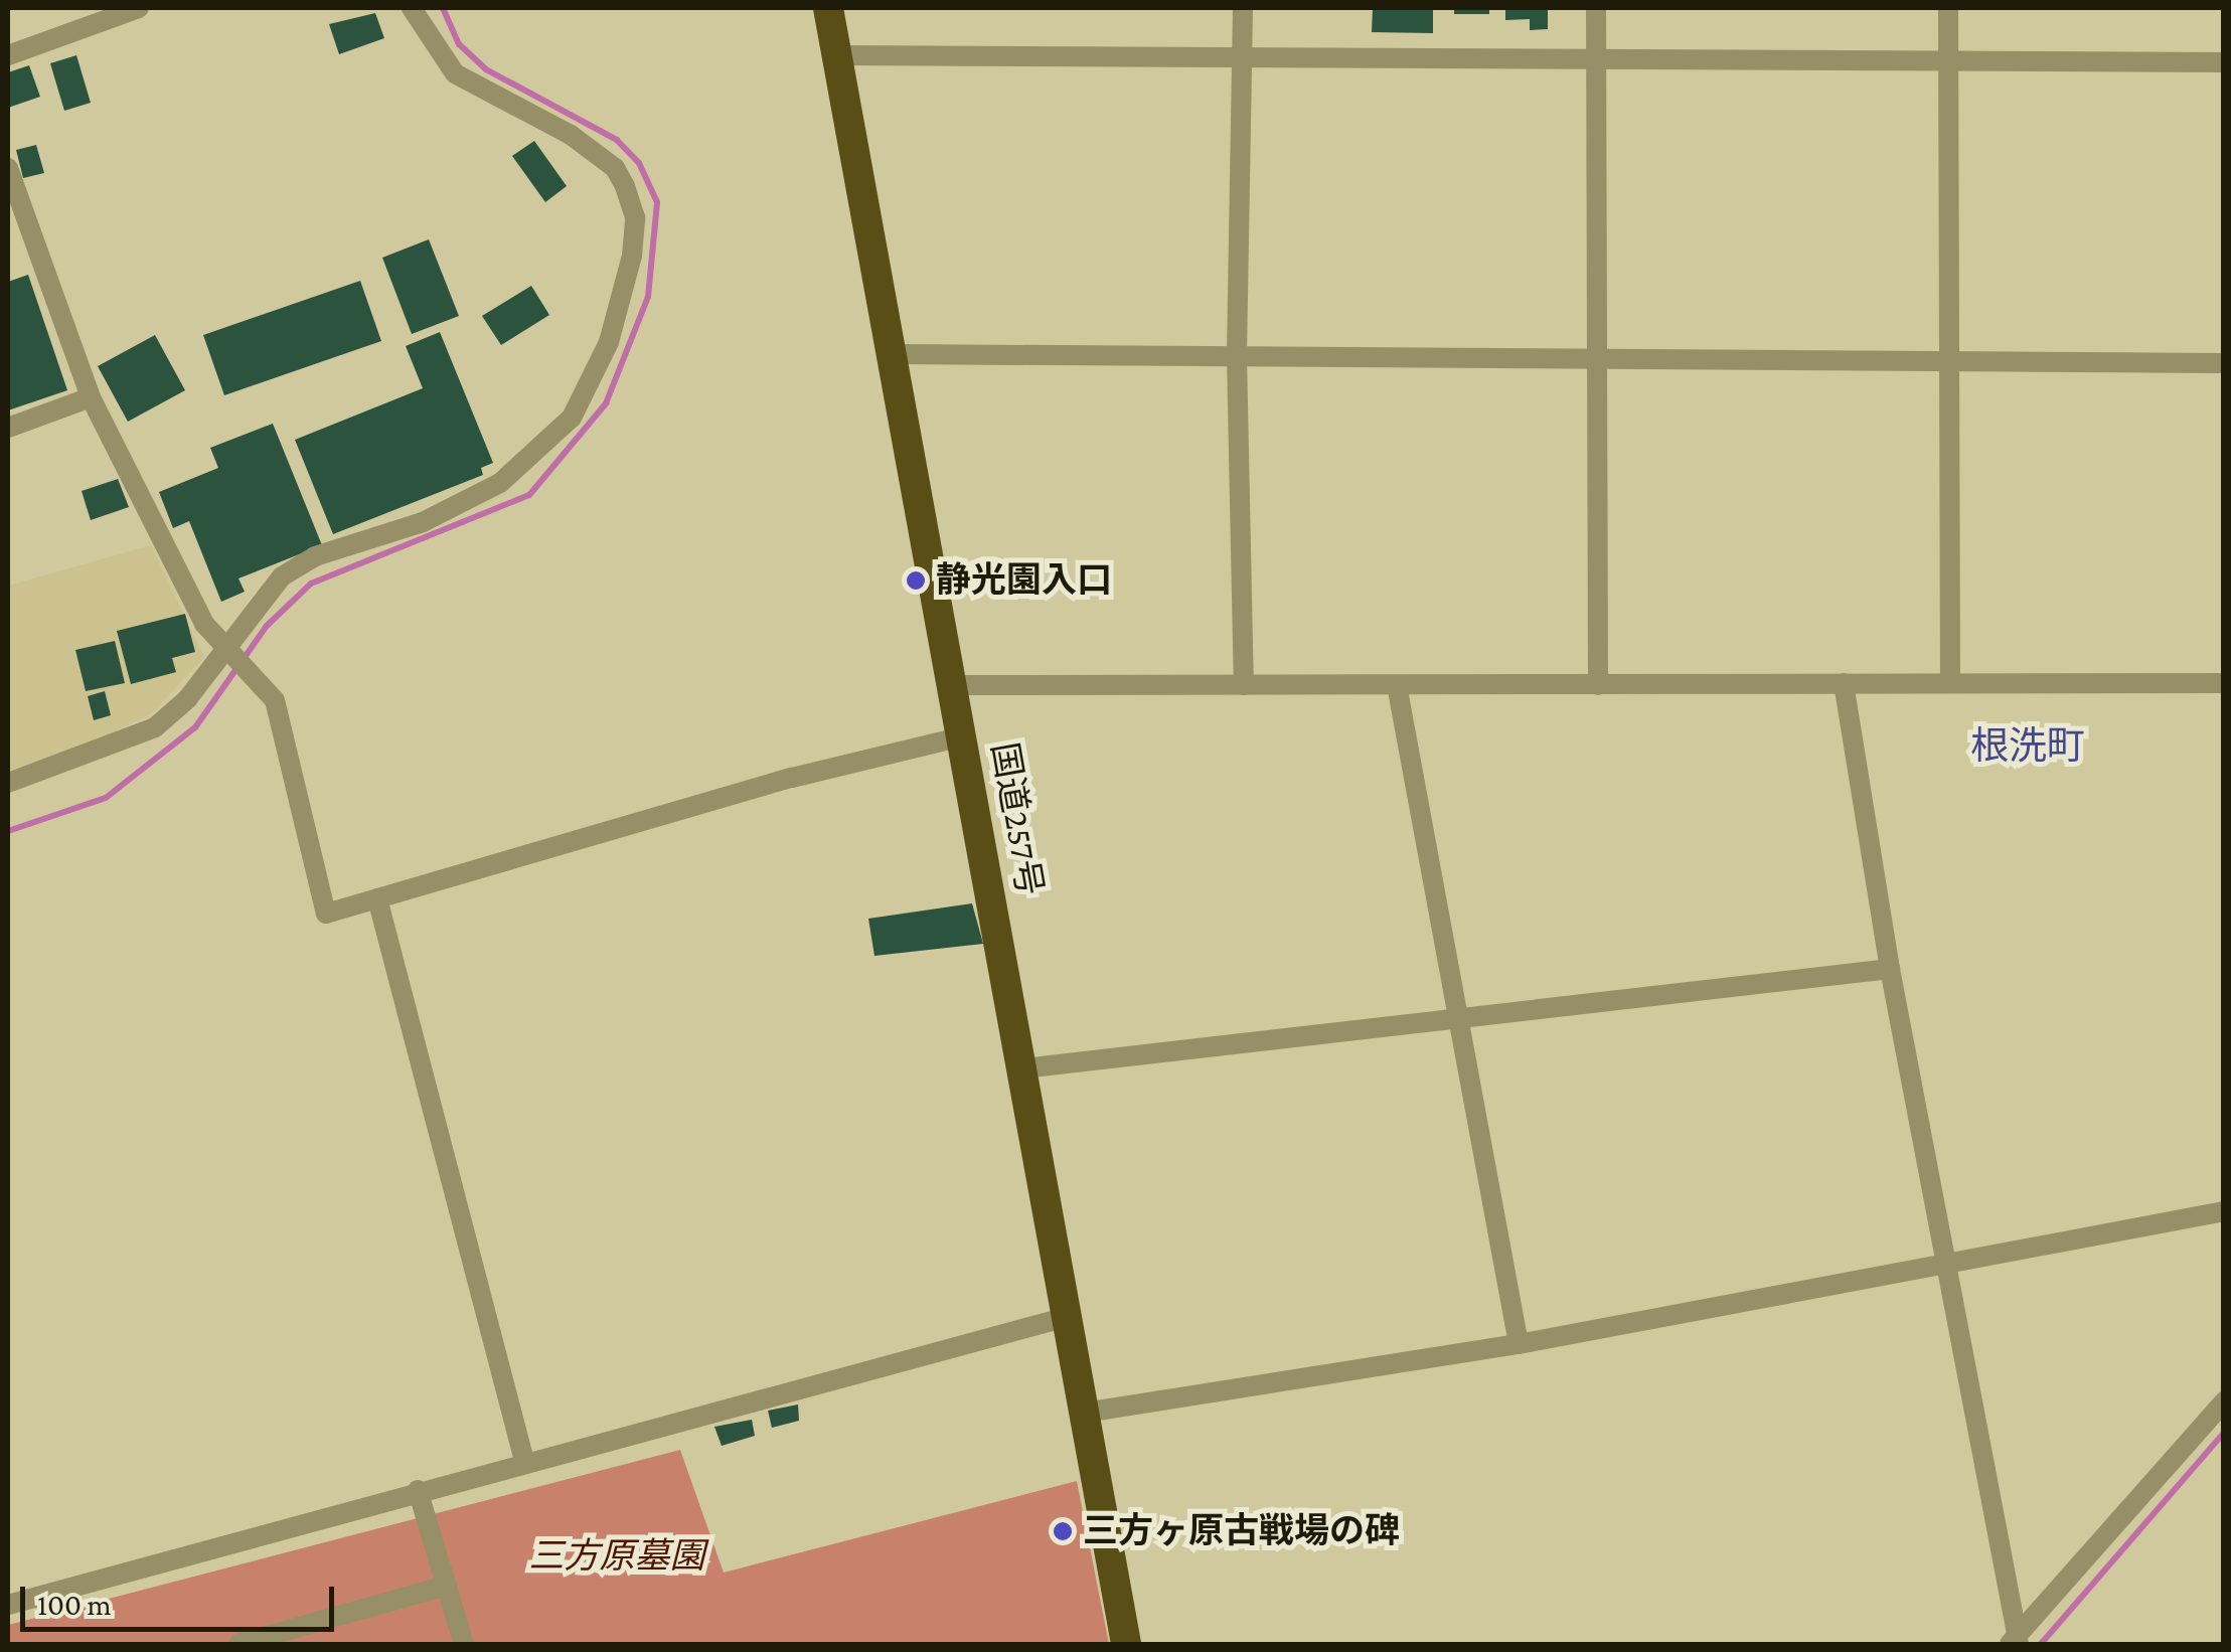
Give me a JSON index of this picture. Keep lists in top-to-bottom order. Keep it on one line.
{"streets":{"highway":["国道257号"]},"districts":["根洗町"],"parks":["三方原墓園"],"places":["静光園入口","三方ヶ原古戦場の碑"],"scale_bar":"100 m"}
